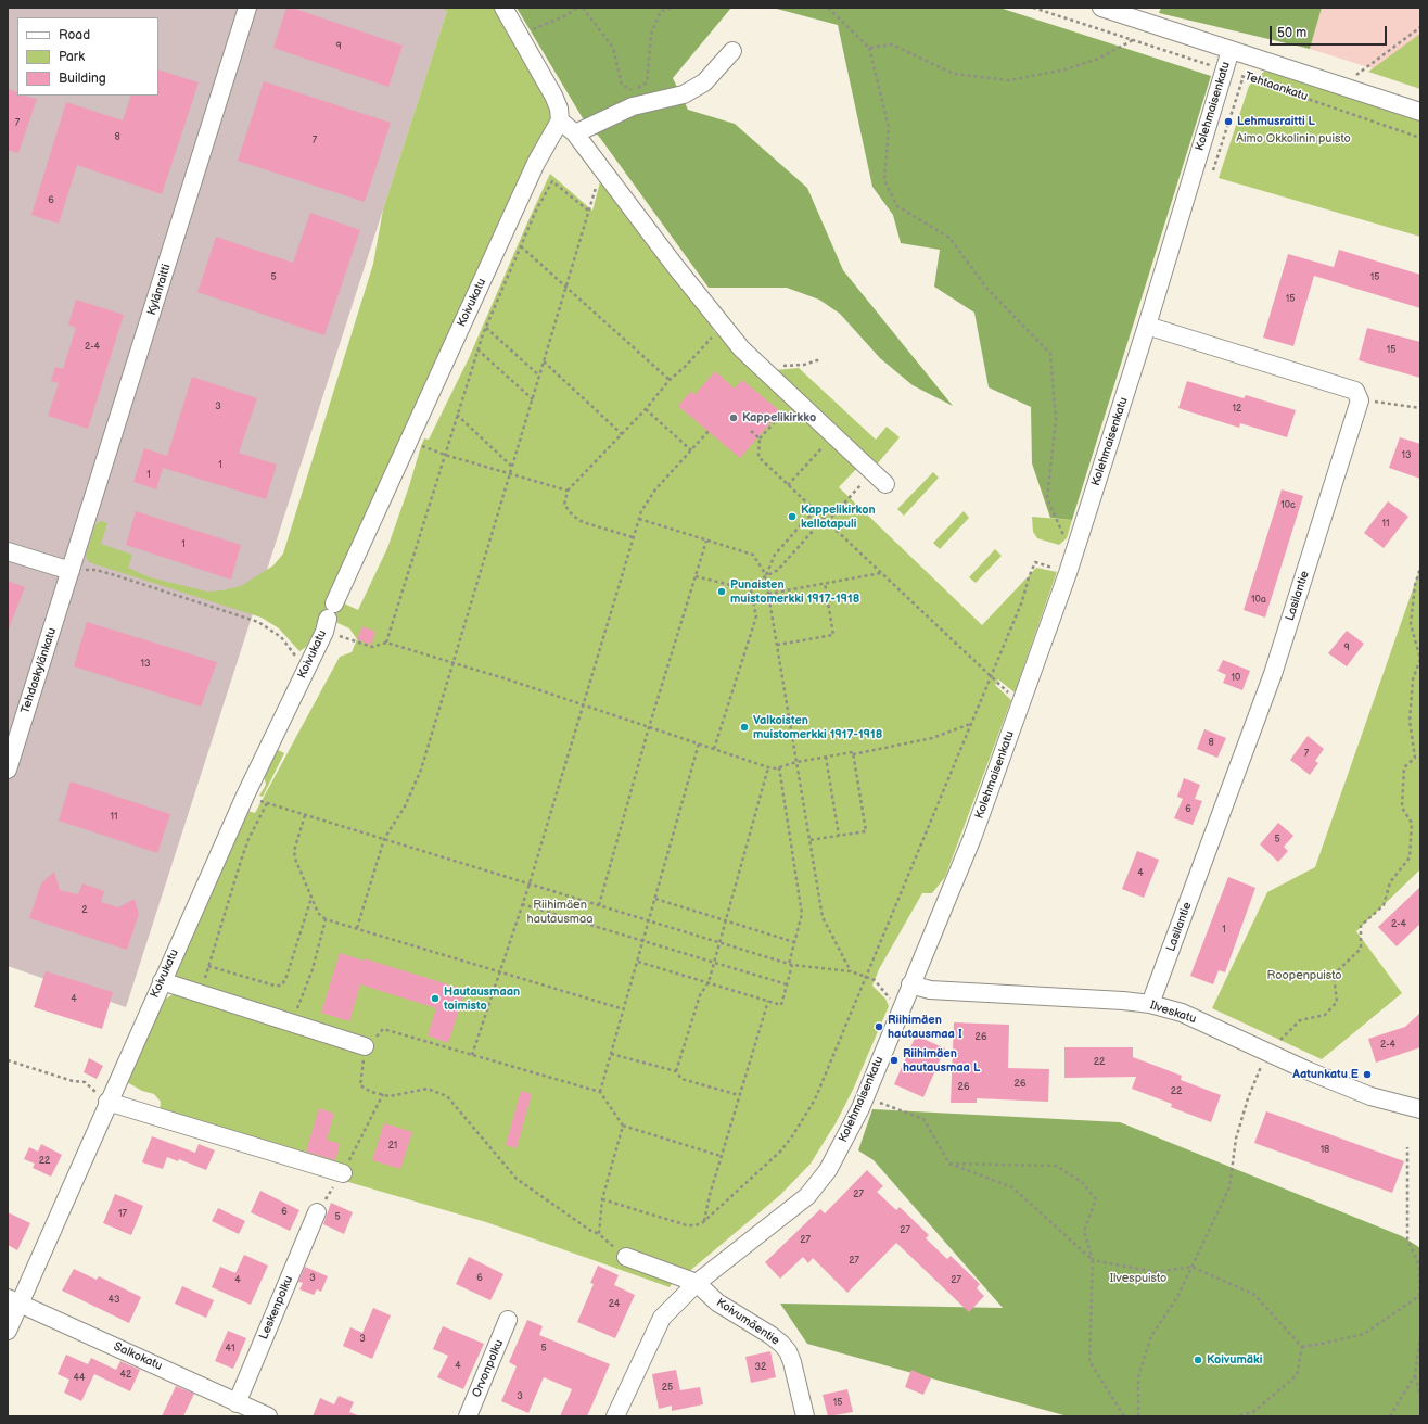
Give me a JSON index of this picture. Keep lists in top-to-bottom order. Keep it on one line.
{"streets":{"street":["Tehtaankatu","Kolehmaisenkatu","Kylänraitti","Koivukatu","Lasilantie","Tehdaskylänkatu","Ilveskatu","Leskenpolku","Koivumäentie","Salkokatu","Orvonpolku"]},"crossings":[["Tehtaankatu","Kolehmaisenkatu"],["Kolehmaisenkatu","Ilveskatu"],["Kolehmaisenkatu","Koivumäentie"],["Kylänraitti","Tehdaskylänkatu"],["Koivukatu","Salkokatu"],["Lasilantie","Ilveskatu"],["Leskenpolku","Salkokatu"]],"parks":["Aimo Okkolinin puisto","Riihimäen hautausmaa","Roopenpuisto","Ilvespuisto"],"places":["Lehmusraitti L","Kappelikirkko","Kappelikirkon kellotapuli","Punaisten muistomerkki 1917-1918","Valkoisten muistomerkki 1917-1918","Hautausmaan toimisto","Riihimäen hautausmaa I","Riihimäen hautausmaa L","Aatunkatu E","Koivumäki"],"house_numbers":["9","7","8","7","6","5","15","15","2-4","15","3","12","13","1","1","10c","11","1","10a","9","13","10","8","7","6","11","5","4","2","2-4","1","4","26","2-4","22","26","26","22","21","18","22","27","6","17","5","27","27","27","3","6","4","27","43","24","3","41","5","4","32","42","44","25","3","15"],"legend":["Road","Park","Building"],"scale_bar":"50 m"}
